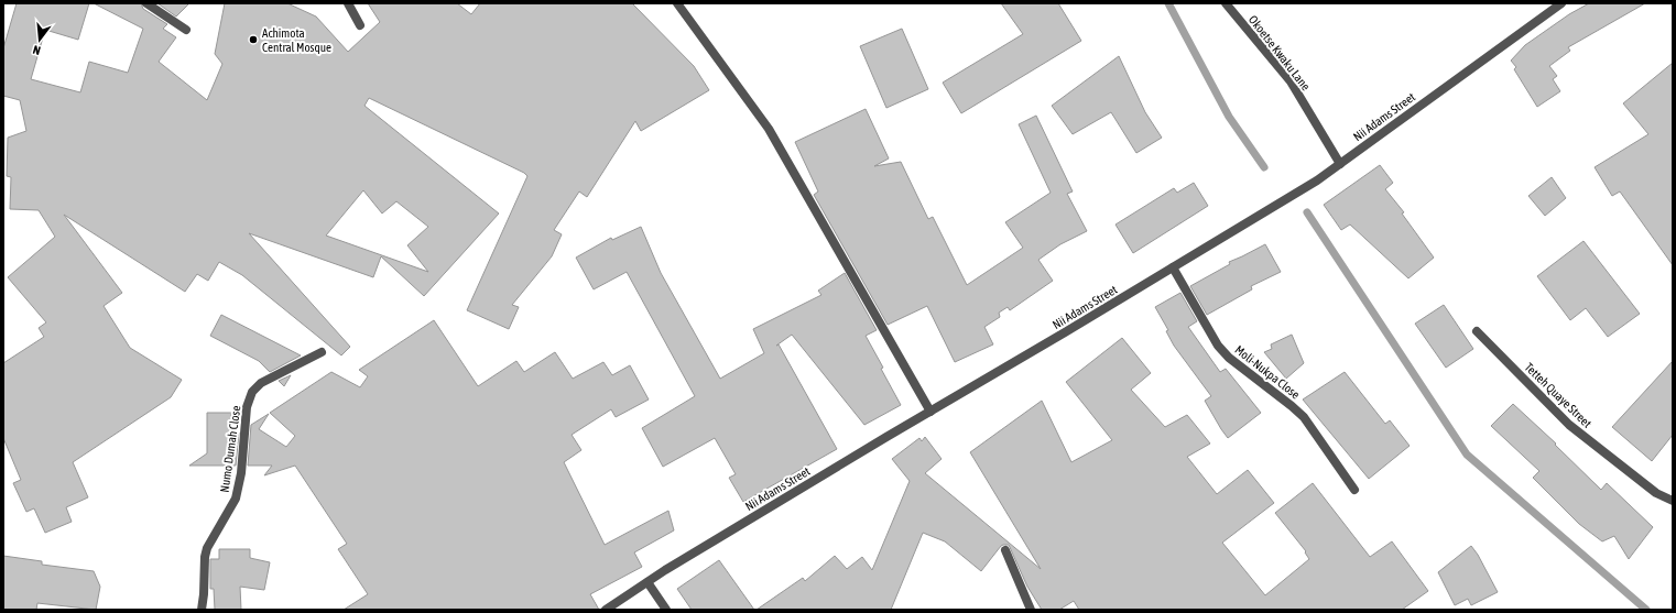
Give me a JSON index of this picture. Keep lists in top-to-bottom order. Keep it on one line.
{"streets":{"street":["Okoetse Kwaku Lane","Nii Adams Street","Moli-Nukpa Close","Tetteh Quaye Street","Numo Dumah Close"]},"crossings":[["Okoetse Kwaku Lane","Nii Adams Street"],["Nii Adams Street","Moli-Nukpa Close"]],"places":["Achimota Central Mosque"],"north":"bottom"}
